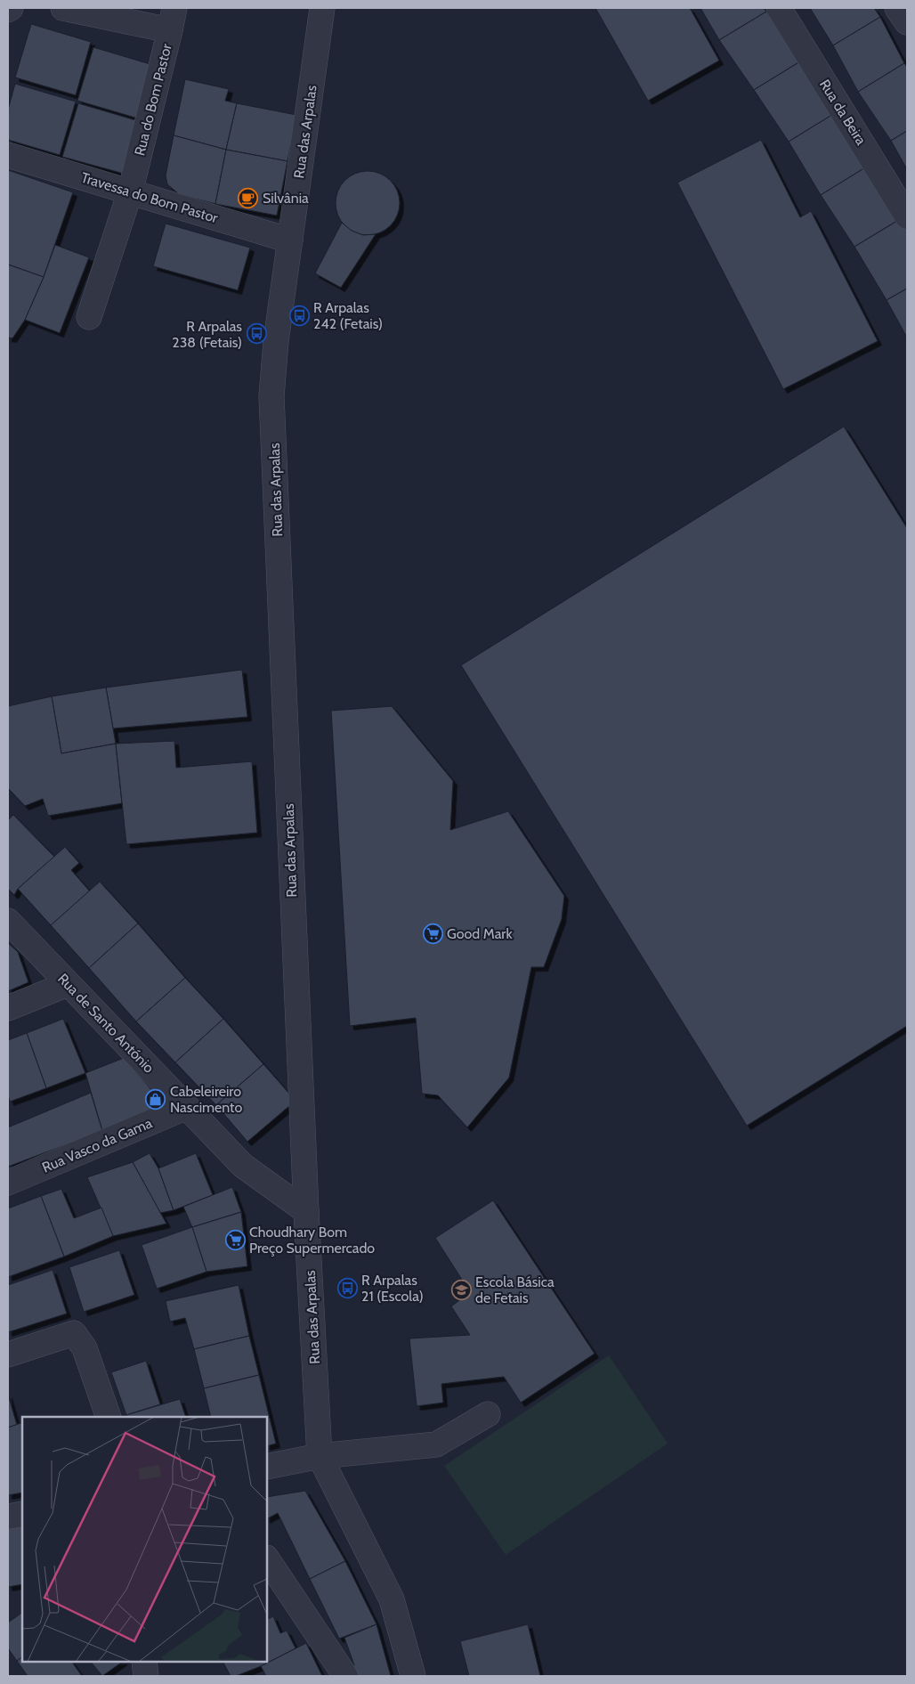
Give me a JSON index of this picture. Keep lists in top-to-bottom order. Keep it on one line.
{"streets":{"street":["Rua do Bom Pastor","Rua da Beira","Rua das Arpalas","Travessa do Bom Pastor","Rua de Santo António","Rua Vasco da Gama"]},"crossings":[["Rua do Bom Pastor","Travessa do Bom Pastor"],["Rua das Arpalas","Travessa do Bom Pastor"],["Rua das Arpalas","Rua de Santo António"],["Rua de Santo António","Rua Vasco da Gama"]],"places":{"cafe":["Silvânia"],"bus stop":["R Arpalas 242 (Fetais)","R Arpalas 238 (Fetais)","R Arpalas 21 (Escola)"],"supermarket":["Good Mark","Choudhary Bom Preço Supermercado"],"shop":["Cabeleireiro Nascimento"],"school or university":["Escola Básica de Fetais"]}}
